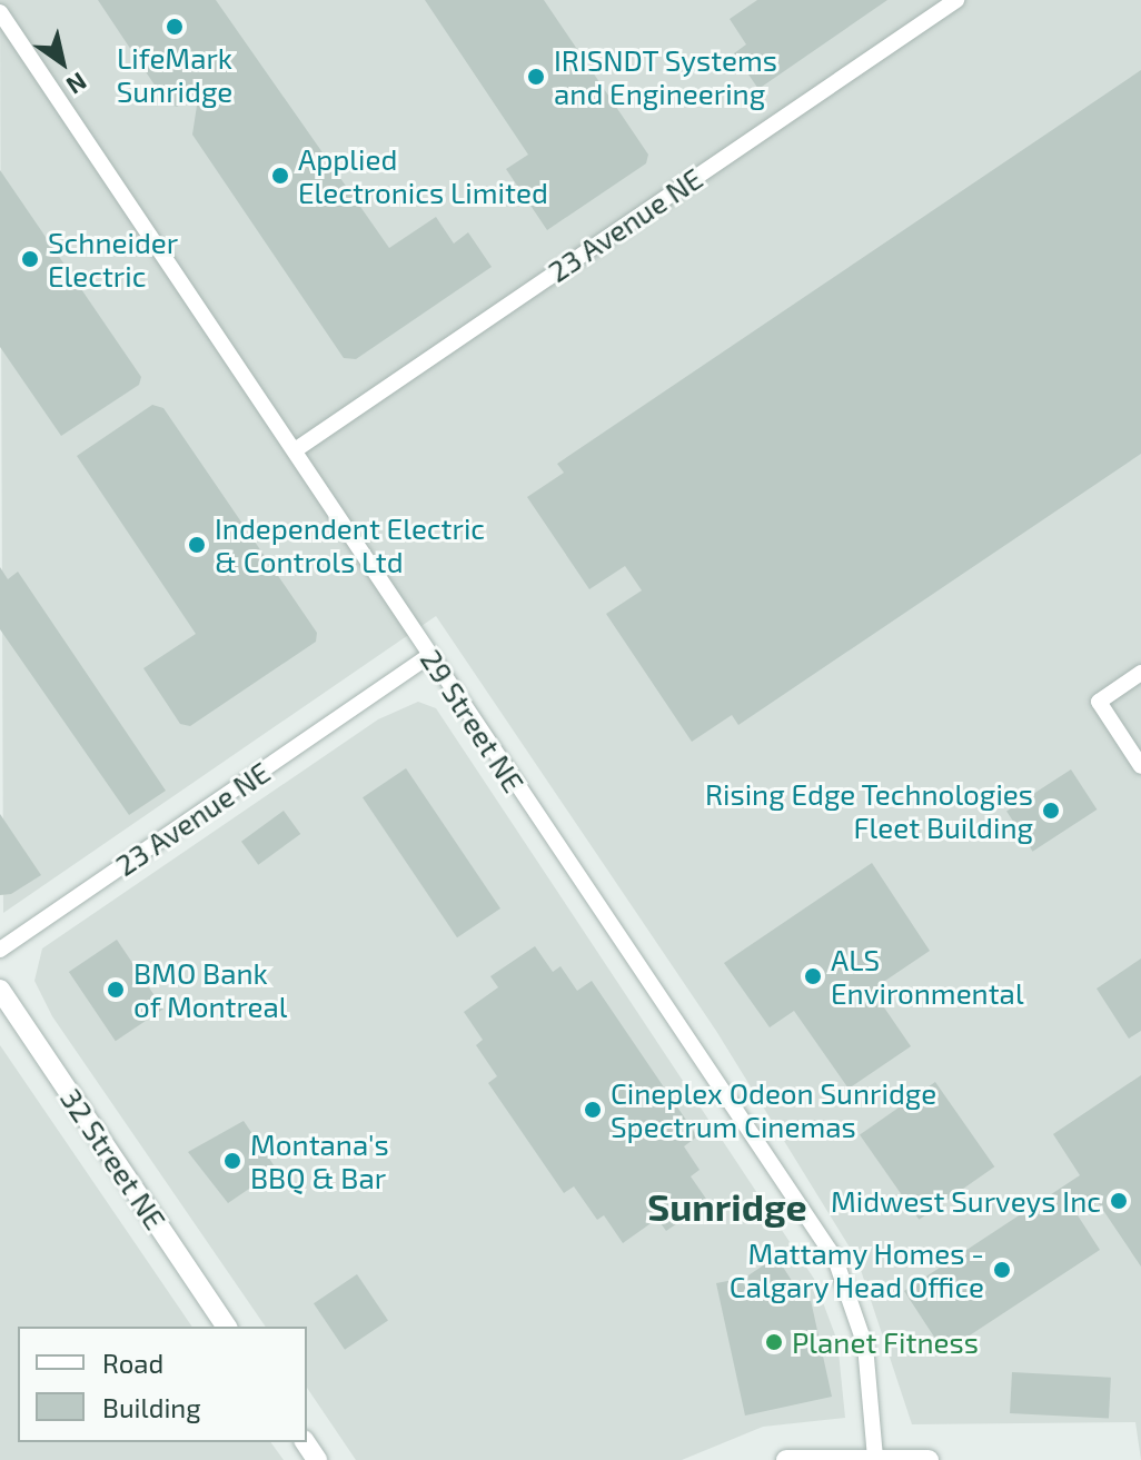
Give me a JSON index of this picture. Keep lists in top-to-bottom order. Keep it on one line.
{"streets":{"street":["23 Avenue NE","29 Street NE","32 Street NE"]},"crossings":[["23 Avenue NE","29 Street NE"]],"districts":["Sunridge"],"places":["LifeMark Sunridge","IRISNDT Systems and Engineering","Applied Electronics Limited","Schneider Electric","Independent Electric & Controls Ltd","Rising Edge Technologies Fleet Building","ALS Environmental","BMO Bank of Montreal","Cineplex Odeon Sunridge Spectrum Cinemas","Montana's BBQ & Bar","Midwest Surveys Inc","Mattamy Homes - Calgary Head Office","Planet Fitness"],"legend":["Road","Building"],"north":"bottom right"}
